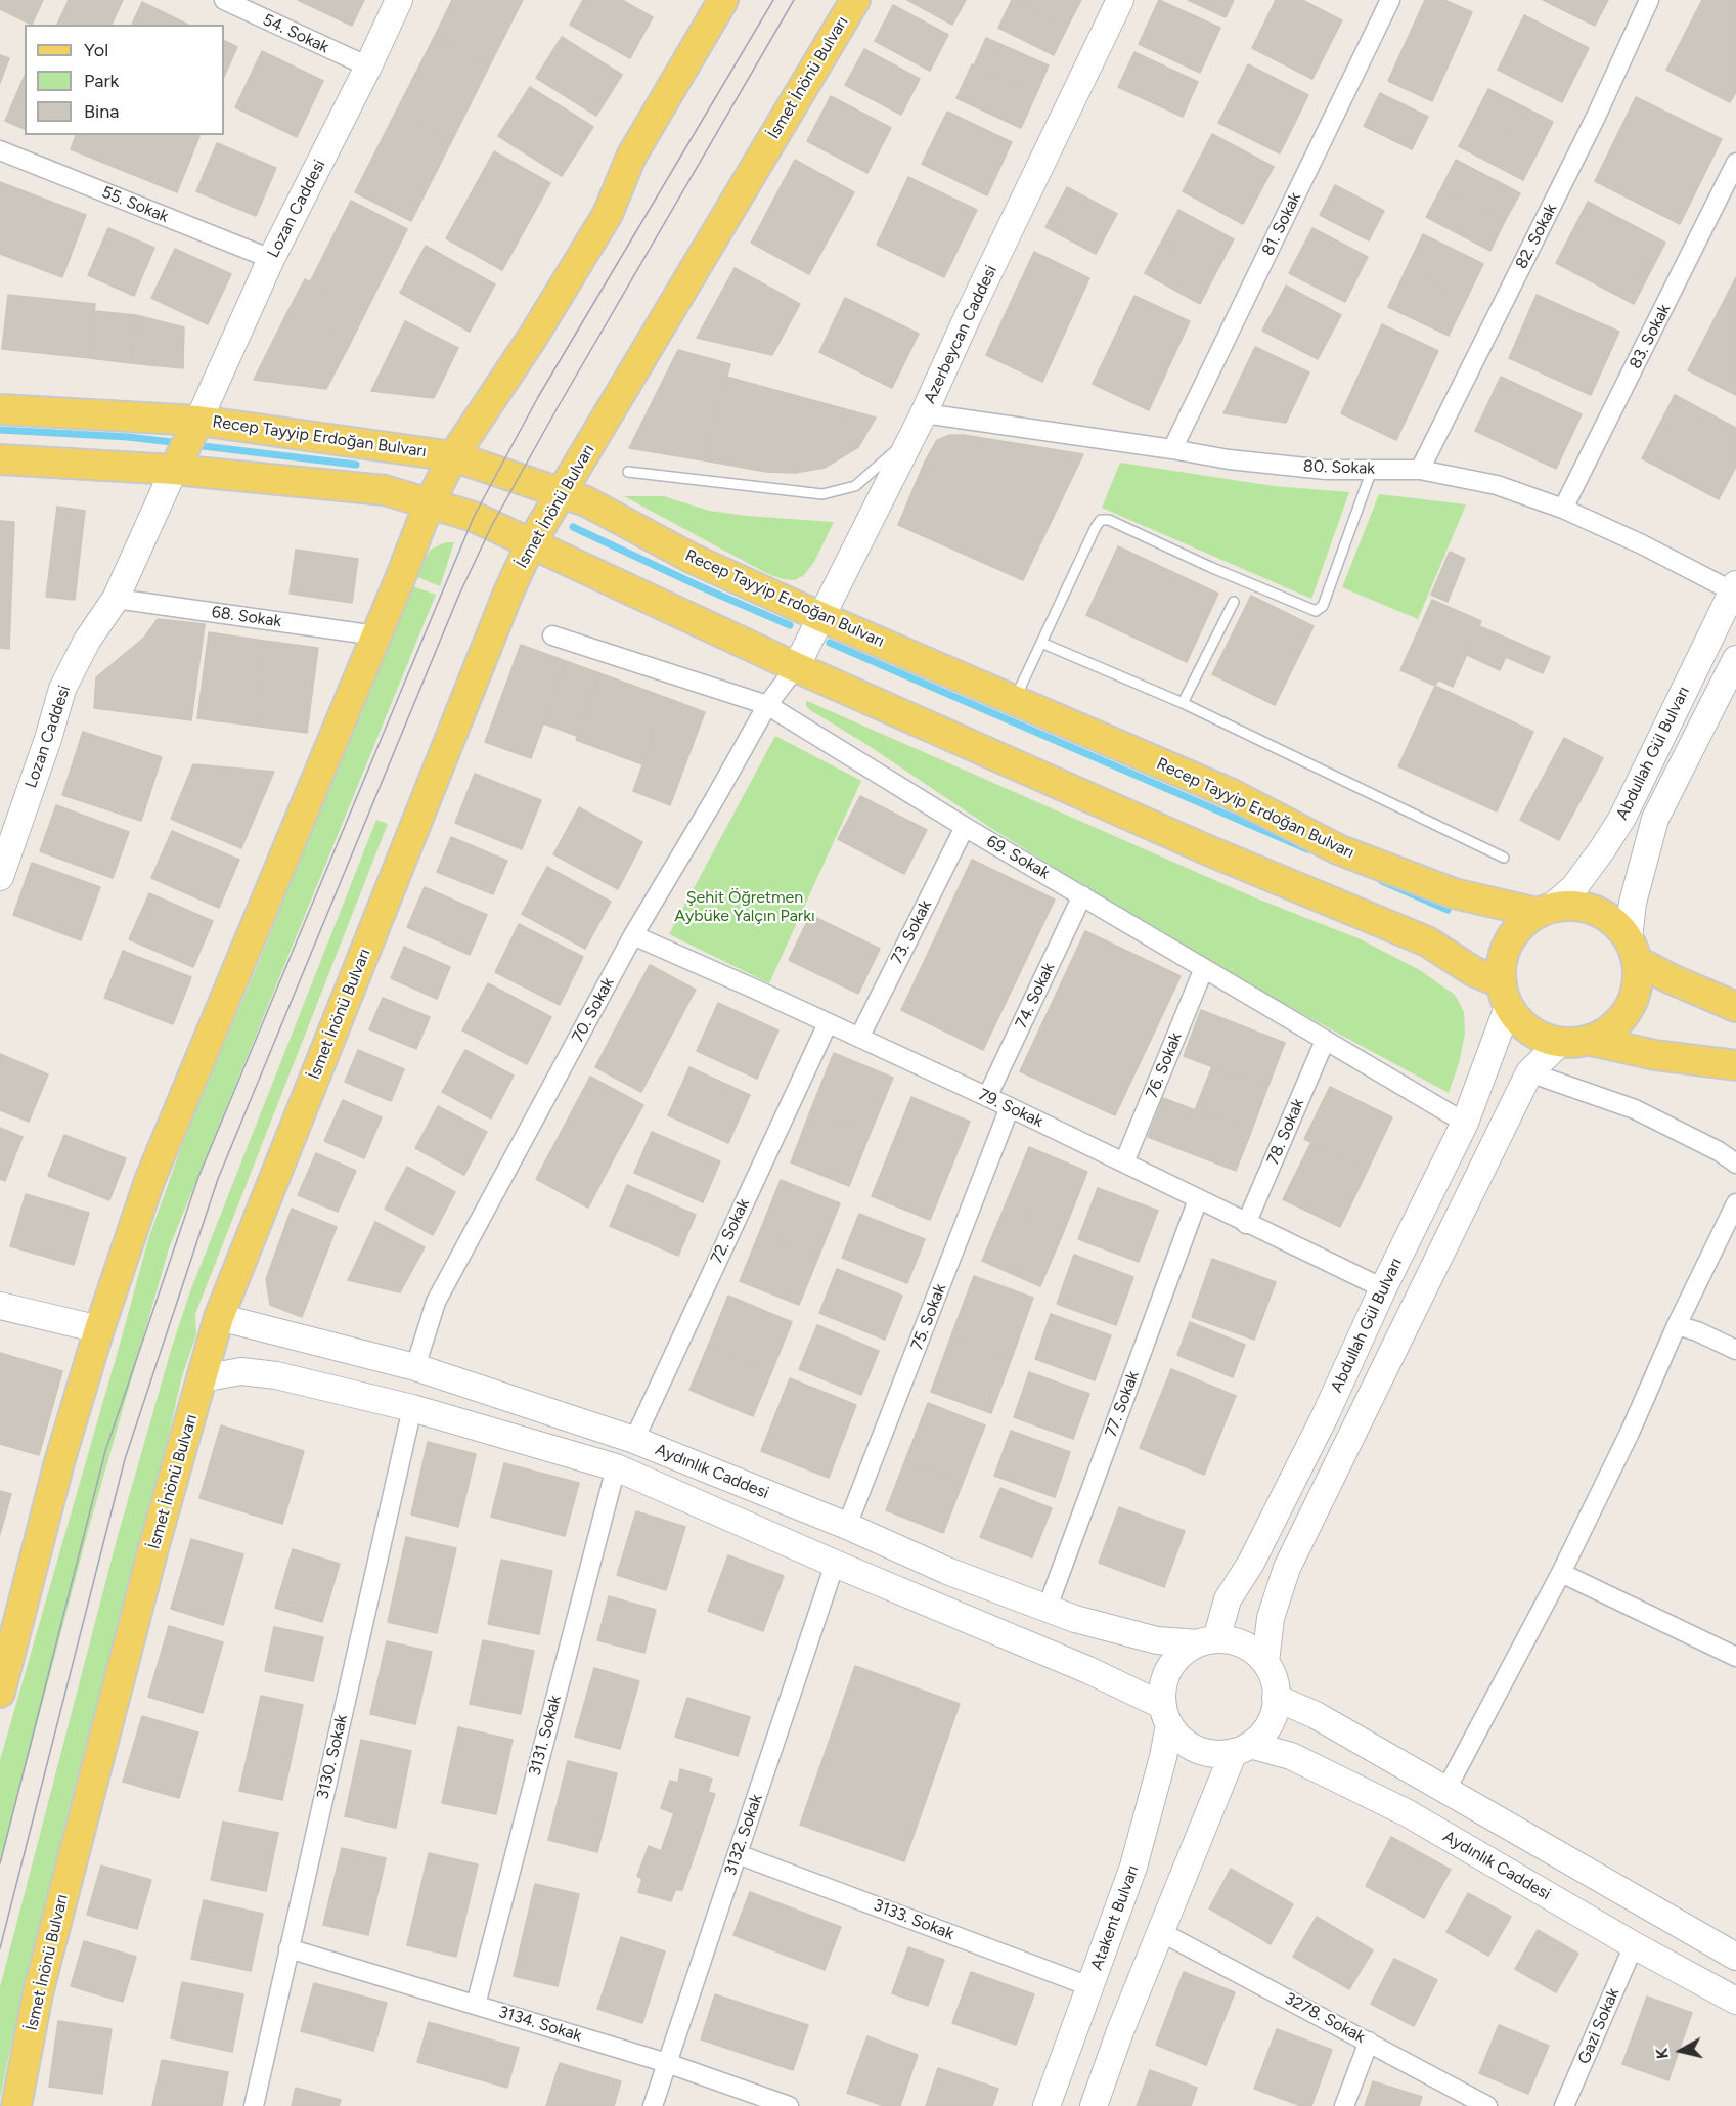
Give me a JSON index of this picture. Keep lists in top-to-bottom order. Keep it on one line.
{"streets":{"main road":["İsmet İnönü Bulvarı","Lozan Caddesi","Azerbeycan Caddesi","Recep Tayyip Erdoğan Bulvarı","Abdullah Gül Bulvarı","Aydınlık Caddesi","Atakent Bulvarı"],"street":["54. Sokak","55. Sokak","81. Sokak","82. Sokak","83. Sokak","80. Sokak","68. Sokak","69. Sokak","73. Sokak","74. Sokak","70. Sokak","76. Sokak","79. Sokak","78. Sokak","72. Sokak","75. Sokak","77. Sokak","3131. Sokak","3130. Sokak","3132. Sokak","3133. Sokak","3278. Sokak","3134. Sokak","Gazi Sokak"]},"crossings":[["54. Sokak","Lozan Caddesi"],["İsmet İnönü Bulvarı","Recep Tayyip Erdoğan Bulvarı"],["İsmet İnönü Bulvarı","Aydınlık Caddesi"],["55. Sokak","Lozan Caddesi"],["Lozan Caddesi","Recep Tayyip Erdoğan Bulvarı"],["Lozan Caddesi","68. Sokak"],["81. Sokak","80. Sokak"],["82. Sokak","80. Sokak"],["Azerbeycan Caddesi","Recep Tayyip Erdoğan Bulvarı"],["Azerbeycan Caddesi","80. Sokak"],["Azerbeycan Caddesi","70. Sokak"],["83. Sokak","80. Sokak"],["Recep Tayyip Erdoğan Bulvarı","Abdullah Gül Bulvarı"],["80. Sokak","Abdullah Gül Bulvarı"],["Abdullah Gül Bulvarı","69. Sokak"],["Abdullah Gül Bulvarı","79. Sokak"],["Abdullah Gül Bulvarı","Aydınlık Caddesi"],["Abdullah Gül Bulvarı","Atakent Bulvarı"],["69. Sokak","73. Sokak"],["69. Sokak","74. Sokak"],["69. Sokak","70. Sokak"],["69. Sokak","76. Sokak"],["69. Sokak","78. Sokak"],["73. Sokak","79. Sokak"],["74. Sokak","79. Sokak"],["70. Sokak","79. Sokak"],["70. Sokak","Aydınlık Caddesi"],["76. Sokak","79. Sokak"],["79. Sokak","78. Sokak"],["79. Sokak","72. Sokak"],["79. Sokak","75. Sokak"],["79. Sokak","77. Sokak"],["72. Sokak","Aydınlık Caddesi"],["75. Sokak","Aydınlık Caddesi"],["77. Sokak","Aydınlık Caddesi"],["Aydınlık Caddesi","3131. Sokak"],["Aydınlık Caddesi","3130. Sokak"],["Aydınlık Caddesi","3132. Sokak"],["Aydınlık Caddesi","Atakent Bulvarı"],["Aydınlık Caddesi","Gazi Sokak"],["3131. Sokak","3134. Sokak"],["3130. Sokak","3134. Sokak"],["3132. Sokak","3133. Sokak"],["3132. Sokak","3134. Sokak"],["Atakent Bulvarı","3133. Sokak"]],"parks":["Şehit Öğretmen Aybüke Yalçın Parkı"],"legend":["Yol","Park","Bina"],"north":"left"}
